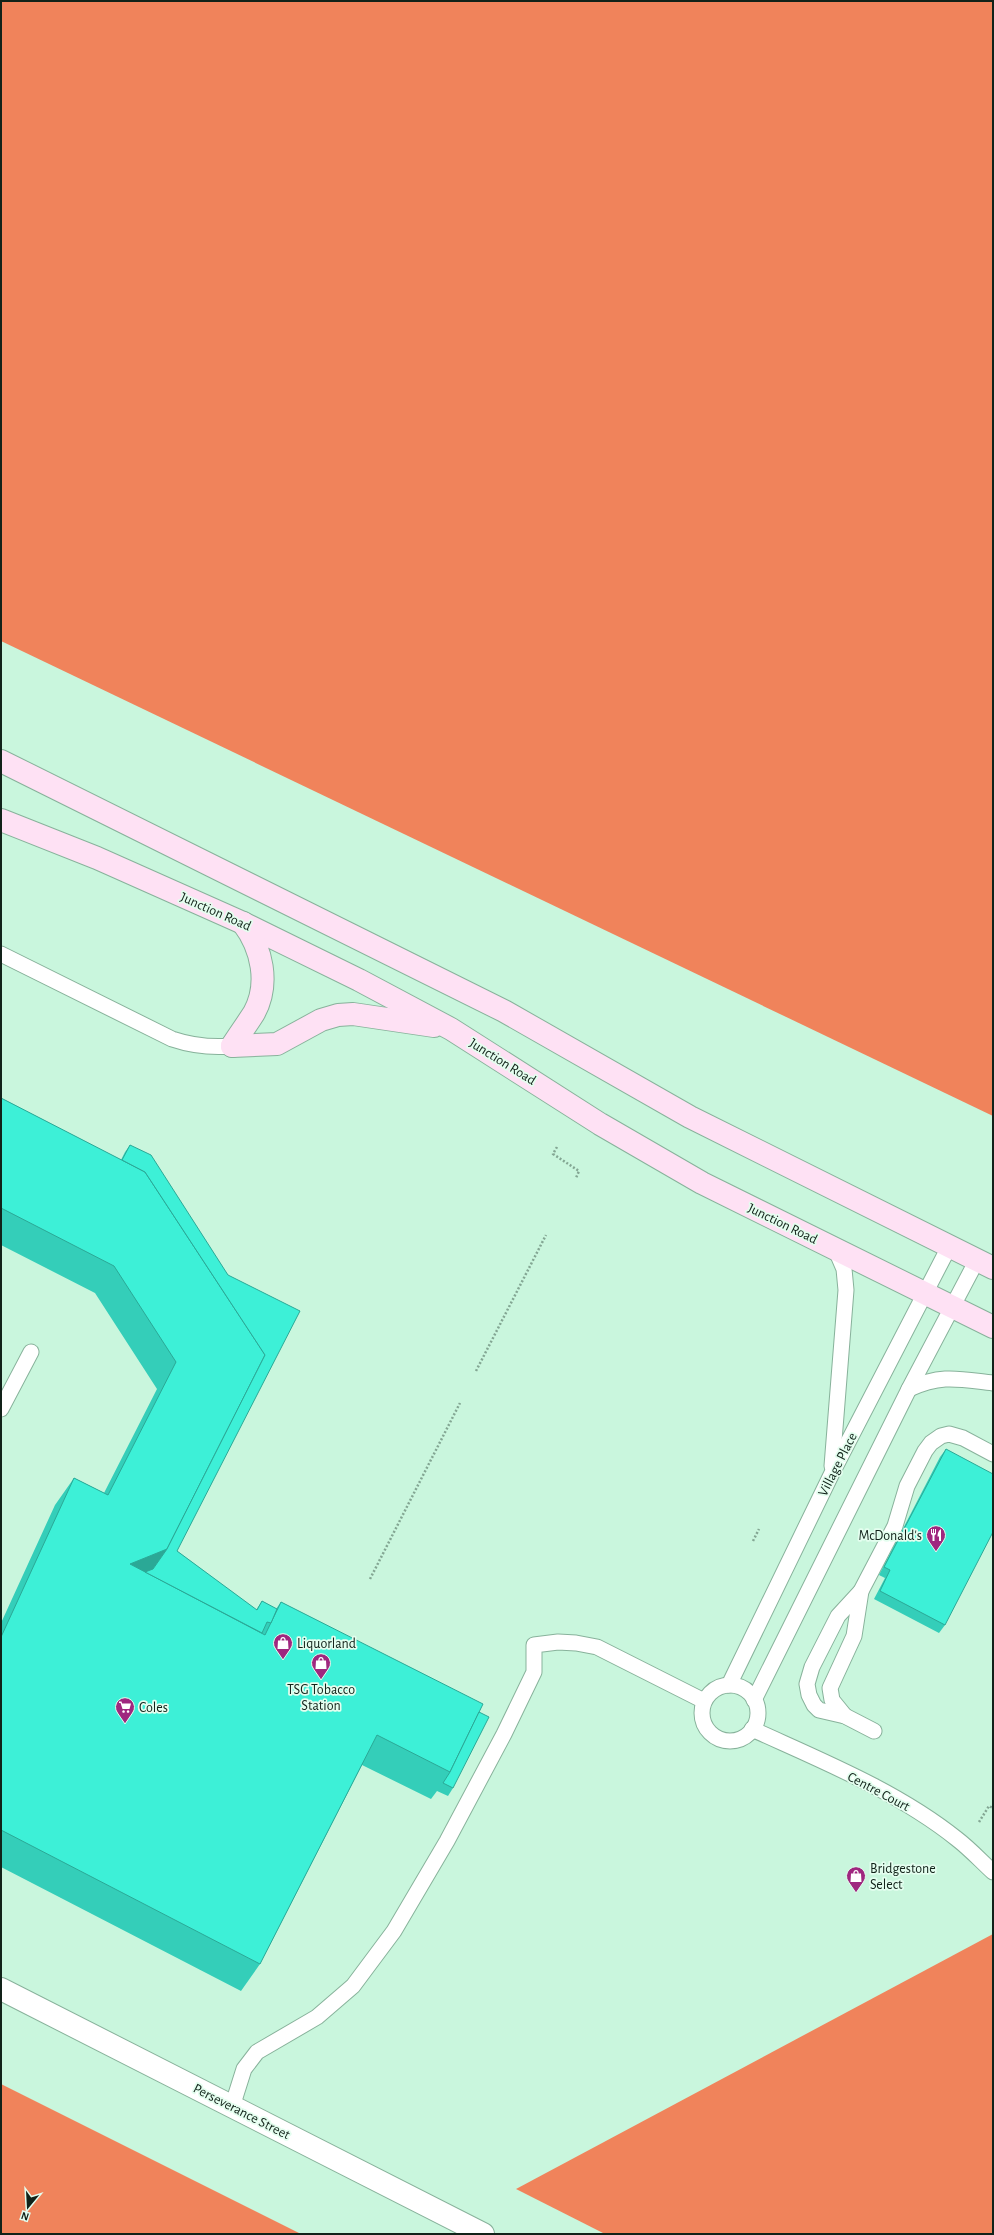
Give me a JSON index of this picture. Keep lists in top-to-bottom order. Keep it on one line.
{"streets":{"main road":["Junction Road"],"street":["Perseverance Street"],"lane":["Village Place","Centre Court"]},"crossings":[["Junction Road","Village Place"],["Village Place","Centre Court"]],"places":{"restaurant":["McDonald's"],"shop":["Liquorland","TSG Tobacco Station","Bridgestone Select"],"supermarket":["Coles"]},"north":"bottom"}
